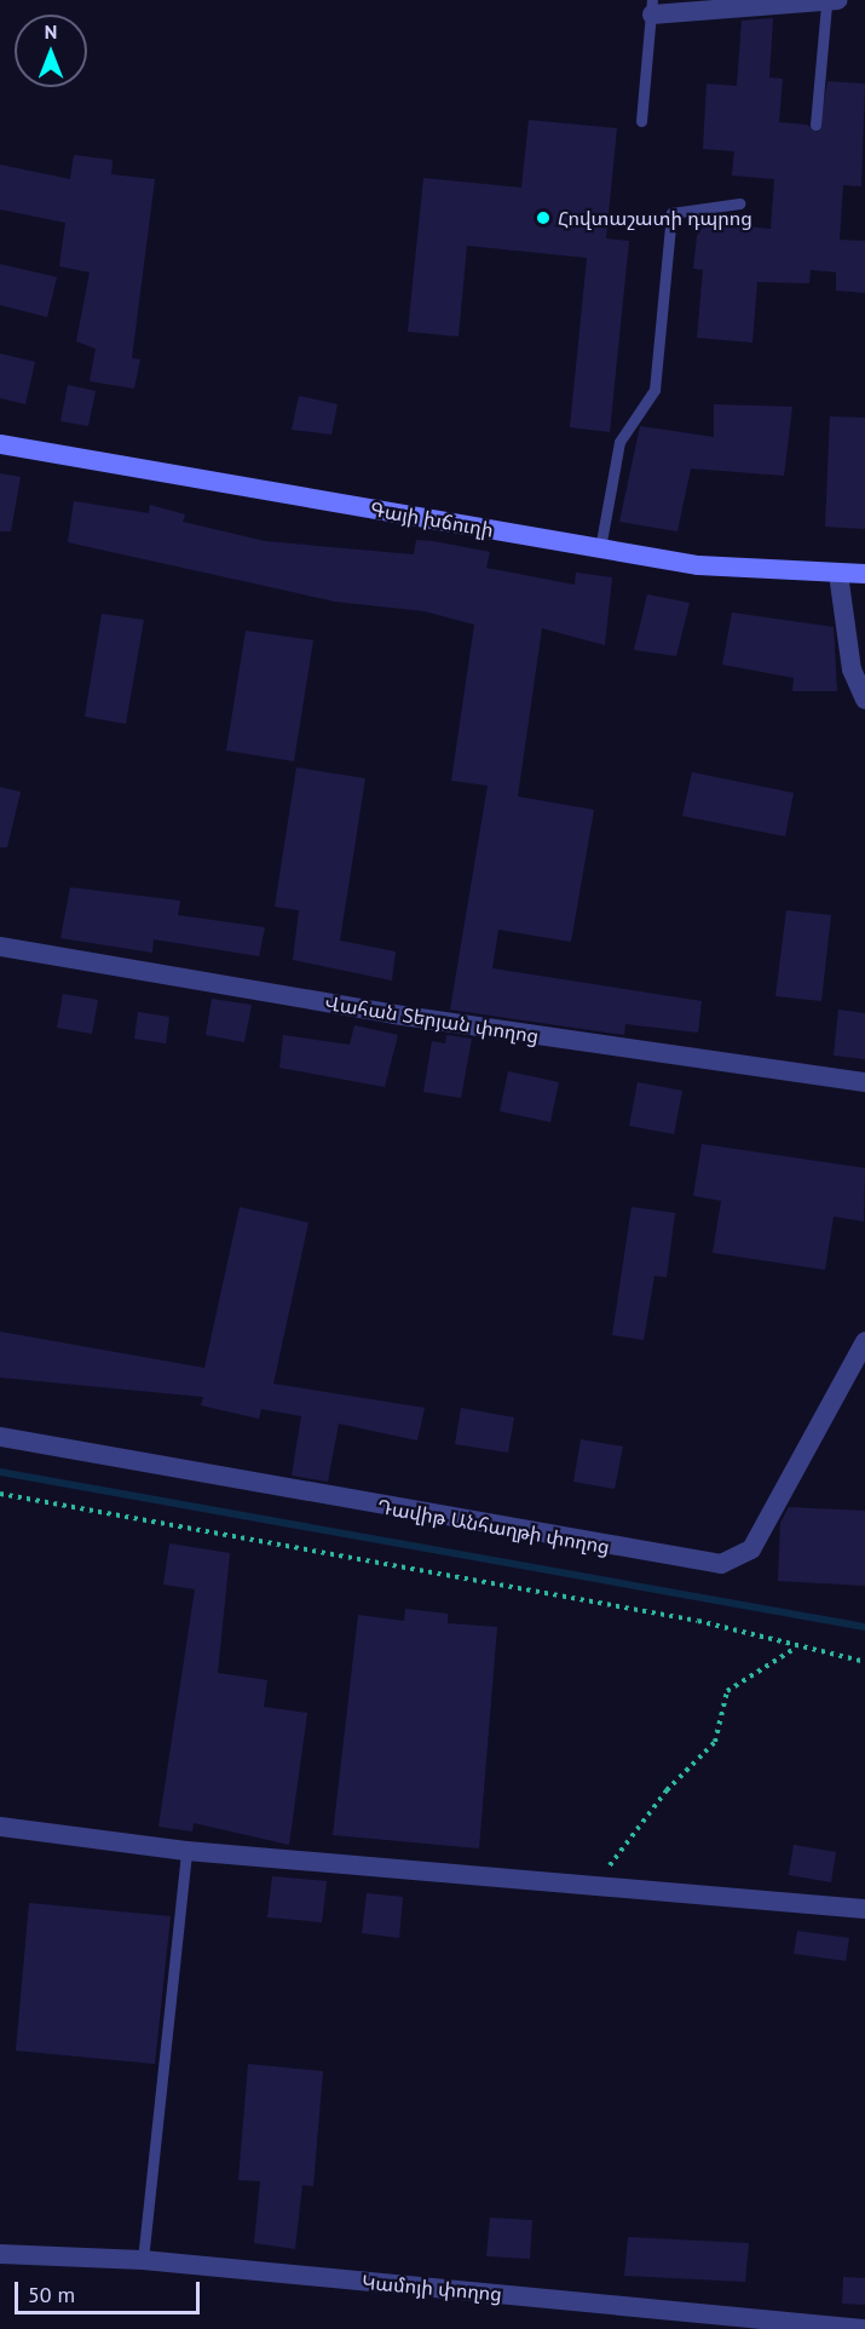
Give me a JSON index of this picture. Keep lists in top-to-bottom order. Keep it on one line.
{"streets":{"main road":["Գայի խճուղի"],"street":["Վահան Տերյան փողոց","Դավիթ Անհաղթի փողոց","Կամոյի փողոց"]},"places":["Հովտաշատի դպրոց"],"scale_bar":"50 m","north":"top"}
